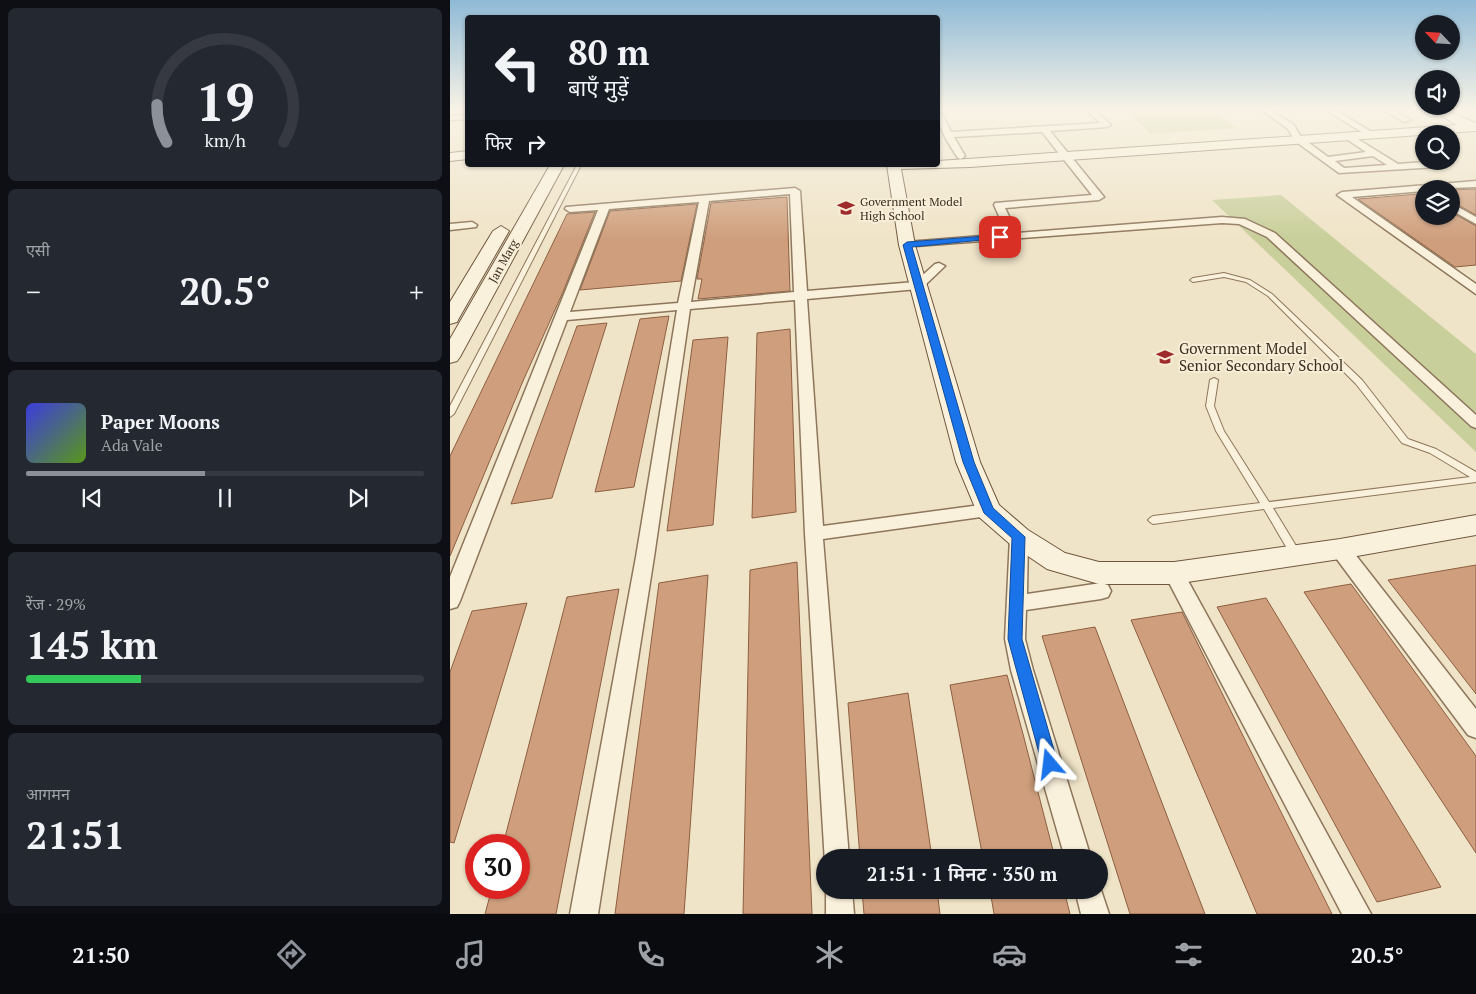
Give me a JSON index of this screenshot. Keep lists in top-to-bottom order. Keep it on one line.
{"streets":{"street":["Jan Marg"]},"places":{"school or university":["Government Model High School","Government Model Senior Secondary School"]},"north":"top left","page":{"turn":["80 m","बाएँ मुड़ें"],"then":"फिर","tile":["एसी",["रेंज · 29%","145 km"],["आगमन","21:51"]],"heat":["−","20.5°","+"],"song":["Paper Moons","Ada Vale"],"limit":"30","trip":"21:51 · 1 मिनट · 350 m","tabs":["21:50","20.5°"],"gauge":["19","km/h"]}}
